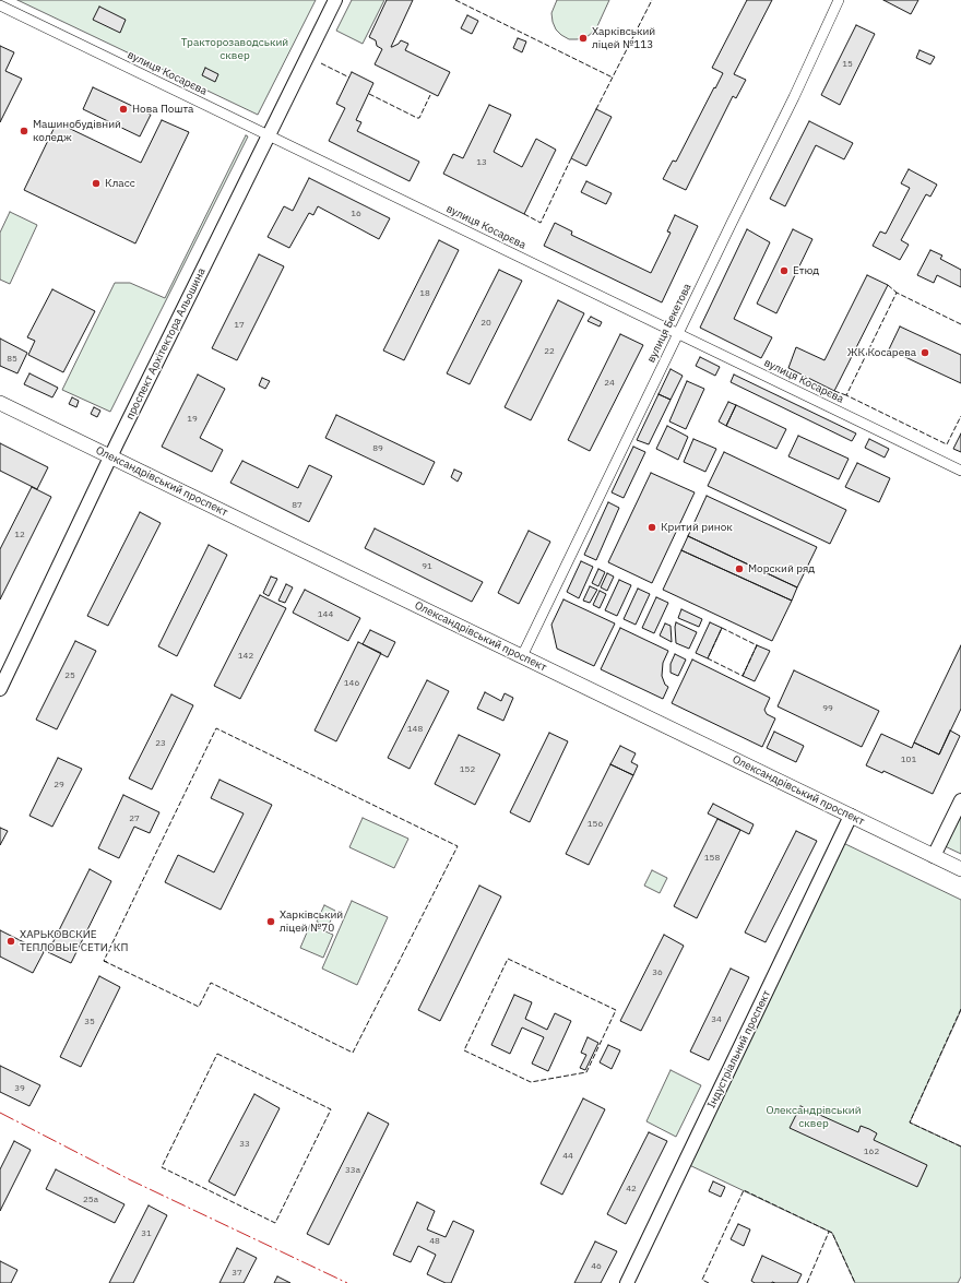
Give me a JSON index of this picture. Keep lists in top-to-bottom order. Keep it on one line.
{"streets":{"main road":["Олександрівський проспект"],"street":["вулиця Косарєва","вулиця Бекетова","проспект Архітектора Альошина","Індустріальний проспект"]},"crossings":[["вулиця Косарєва","вулиця Бекетова"],["вулиця Косарєва","проспект Архітектора Альошина"],["вулиця Бекетова","Олександрівський проспект"],["проспект Архітектора Альошина","Олександрівський проспект"],["Олександрівський проспект","Індустріальний проспект"]],"parks":["Тракторозаводський сквер","Олександрівський сквер"],"places":["Харківський ліцей №113","Нова Пошта","Машинобудівний коледж","Класс","Етюд","ЖК Косарева","Критий ринок","Морский ряд","Харківський ліцей №70","ХАРЬКОВСКИЕ ТЕПЛОВЫЕ СЕТИ, КП"],"house_numbers":["15","13","16","18","20","17","22","85","24","19","89","87","12","91","144","142","25","146","99","148","23","101","152","29","27","156","158","36","34","35","39","33","162","44","33а","42","25а","31","48","46","37"]}
